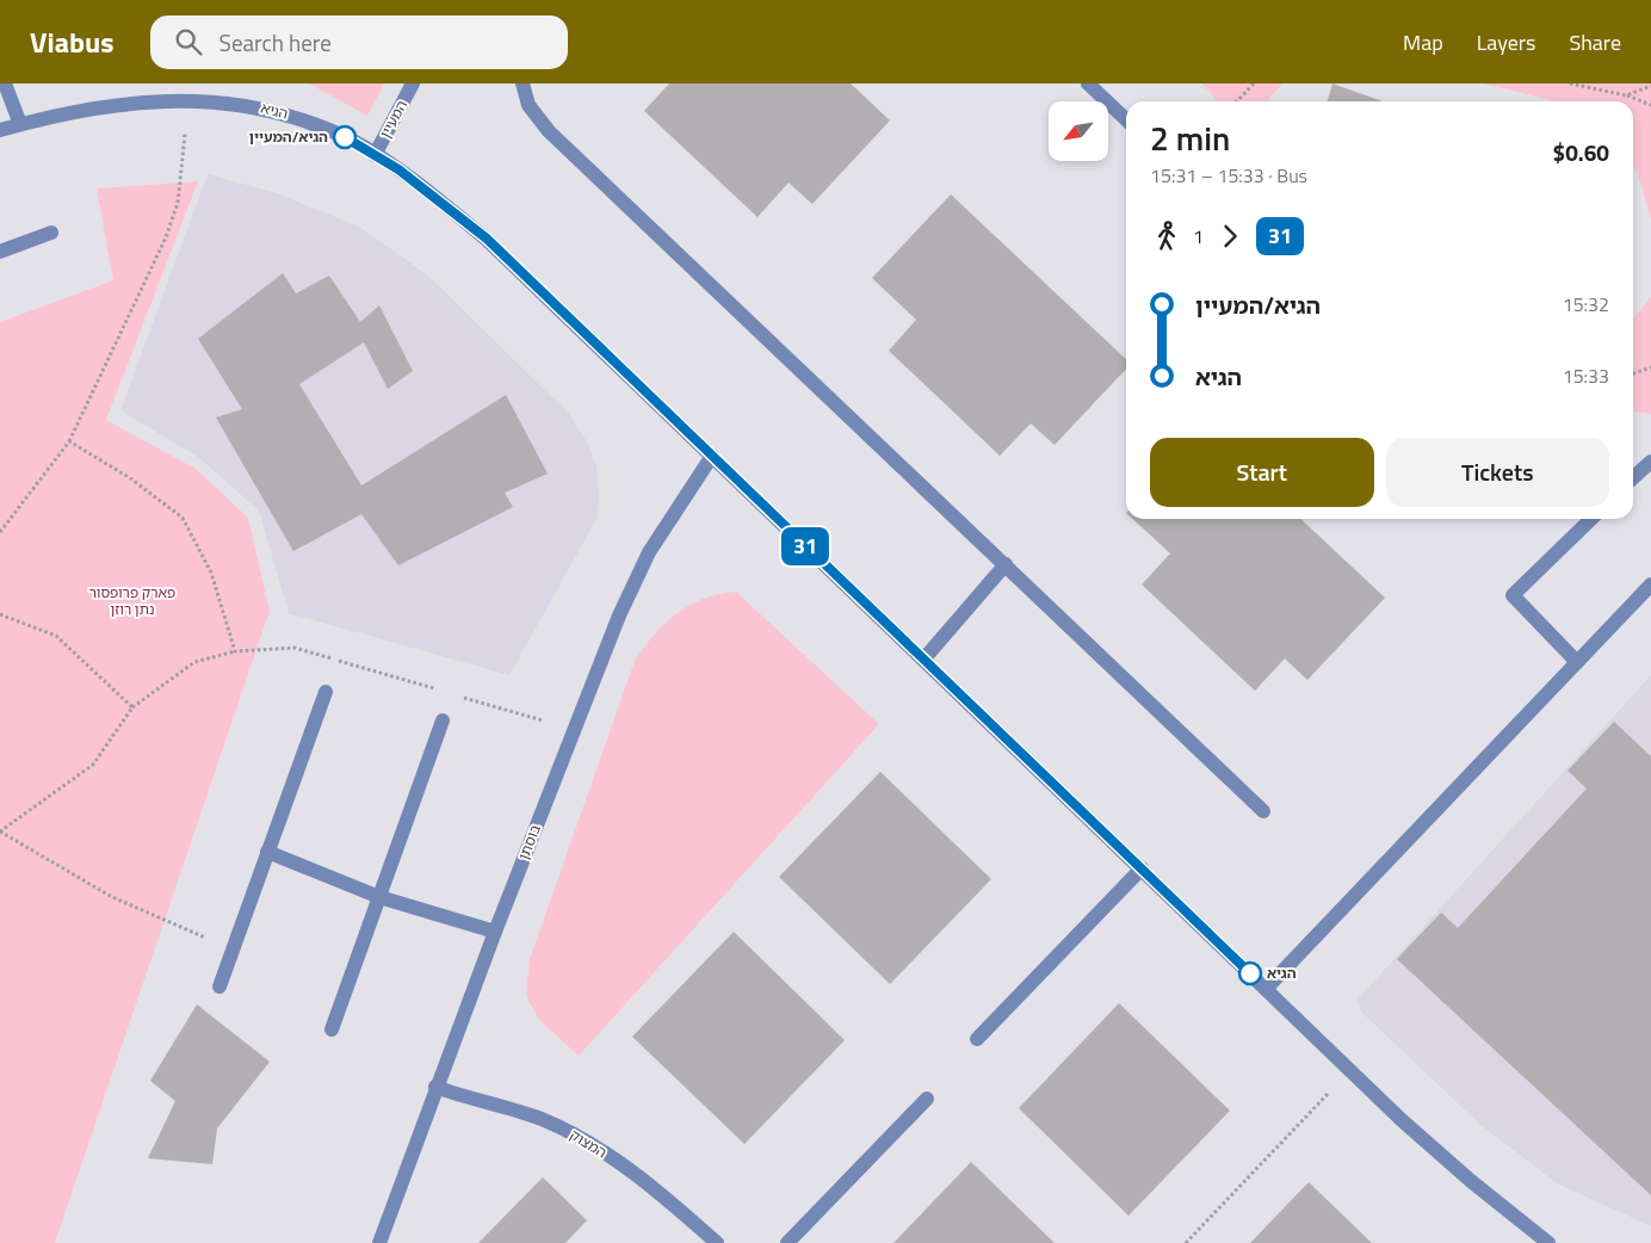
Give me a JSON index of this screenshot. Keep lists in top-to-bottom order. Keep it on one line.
{"streets":{"street":["הגיא","המעיין","בוסתן","המצוק"]},"crossings":[["הגיא","המעיין"],["הגיא","בוסתן"],["בוסתן","המצוק"]],"parks":["פארק פרופסור נתן רוזן"],"places":["הגיא/המעיין","הגיא"],"lines":["bus line 31"],"north":"bottom left","page":{"header":"Viabus","search":"Search here","nav":["Map","Layers","Share"],"on_map":"31","heading":["2 min","15:31 – 15:33 · Bus","$0.60"],"legs":["1","31"],"list":[{"name":"הגיא/המעיין","value":"15:32"},{"name":"הגיא","value":"15:33"}],"buttons":["Start","Tickets"]}}
